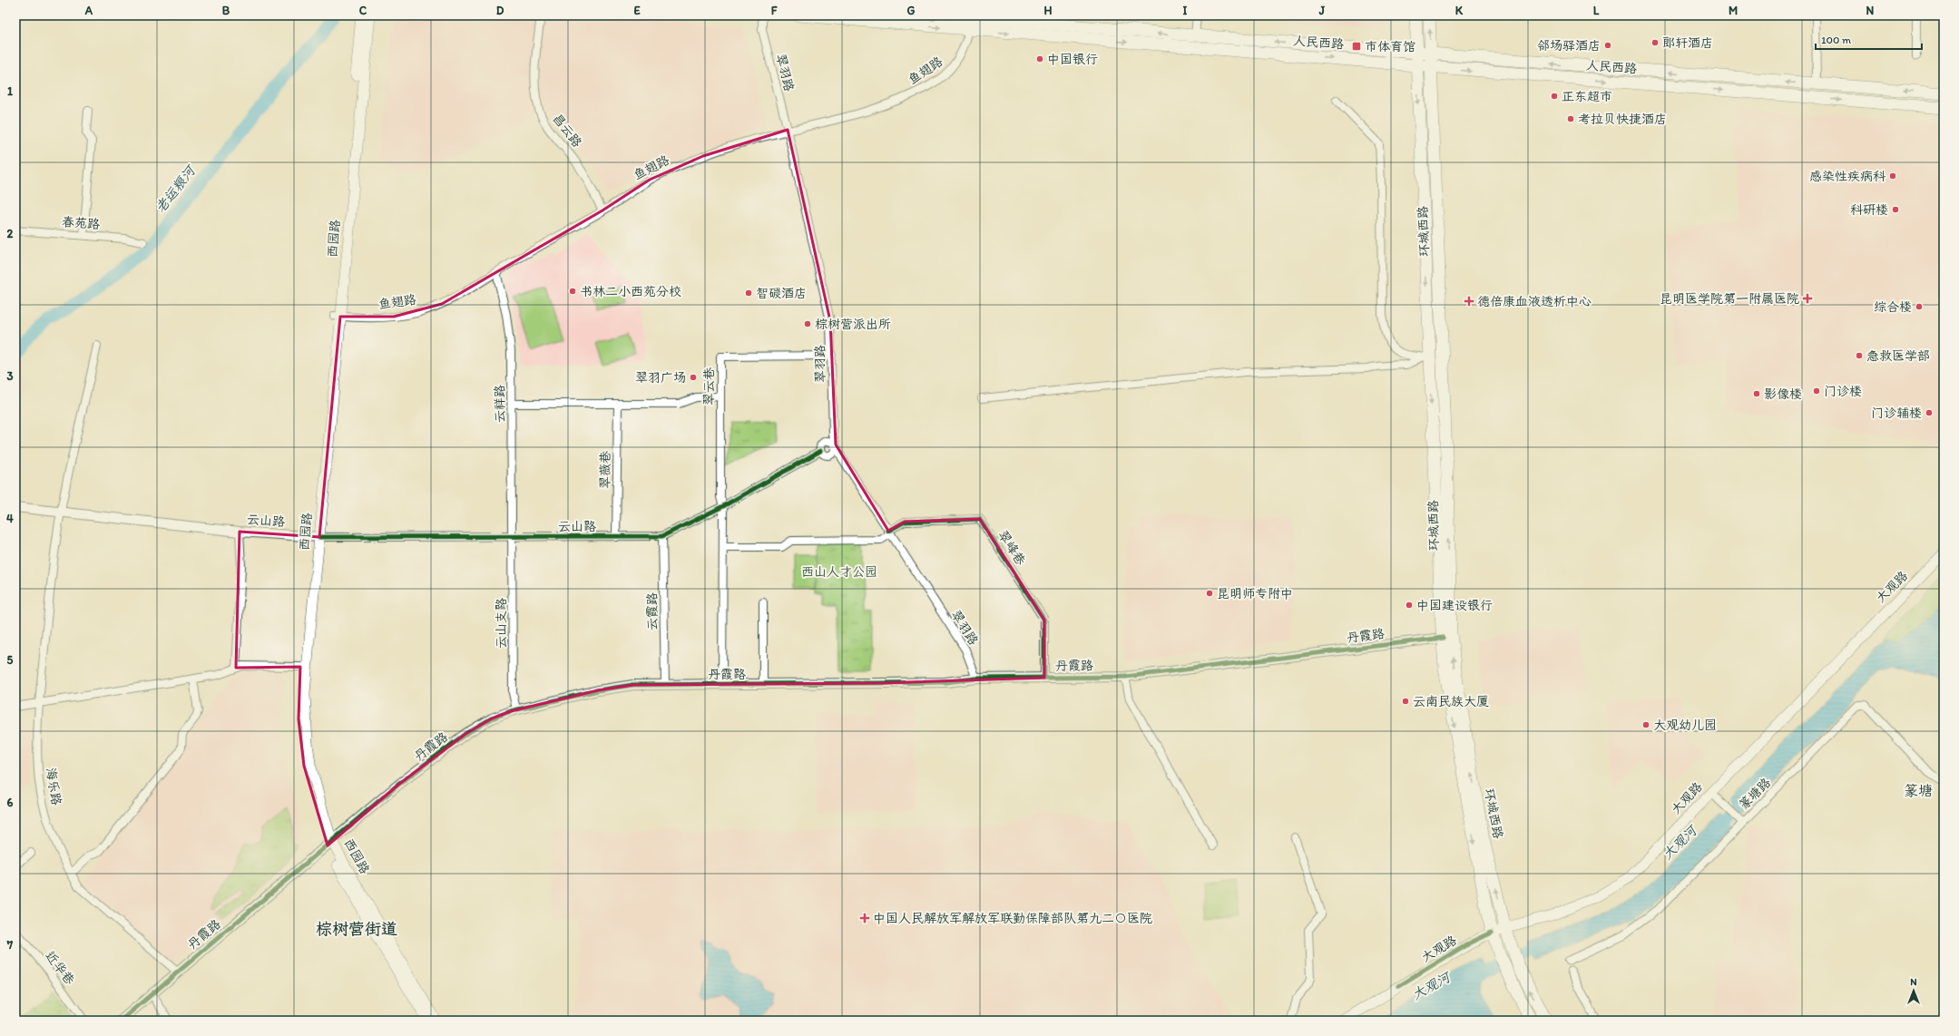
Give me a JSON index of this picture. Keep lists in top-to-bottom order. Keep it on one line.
{"streets":{"main road":["人民西路","环城西路","西园路","大观路"],"street":["鱼翅路","翠羽路","昌云路","春苑路","翠云巷","云祥路","翠薇巷","云山路","翠峰巷","云霞路","云山支路","丹霞路","海乐路","篆塘路","近华巷"]},"crossings":[["人民西路","鱼翅路"],["人民西路","环城西路"],["鱼翅路","翠羽路"],["鱼翅路","昌云路"],["鱼翅路","西园路"],["鱼翅路","云祥路"],["翠羽路","翠云巷"],["翠羽路","云山路"],["翠羽路","翠峰巷"],["翠羽路","丹霞路"],["环城西路","大观路"],["环城西路","丹霞路"],["西园路","云山路"],["西园路","丹霞路"],["翠云巷","云山路"],["翠云巷","丹霞路"],["云祥路","云山路"],["云祥路","云山支路"],["翠薇巷","云山路"],["云山路","云霞路"],["云山路","云山支路"],["云山路","海乐路"],["翠峰巷","丹霞路"],["云霞路","丹霞路"],["云山支路","丹霞路"],["丹霞路","海乐路"]],"districts":["篆塘","棕树营街道"],"water":["老运粮河","大观河"],"parks":["西山人才公园"],"places":{"other":["郎轩酒店","邻场驿酒店","中国银行","正东超市","考拉贝快捷酒店","感染性疾病科","科研楼","书林二小西苑分校","智碳酒店","综合楼","棕树营派出所","急救医学部","翠羽广场","门诊楼","影像楼","门诊辅楼","昆明师专附中","中国建设银行","云南民族大厦","大观幼儿园"],"transit":["市体育馆"],"health":["昆明医学院第一附属医院","德倍康血液透析中心","中国人民解放军解放军联勤保障部队第九二〇医院"]},"scale_bar":"100 m","north":"top","grid":{"columns":["A","B","C","D","E","F","G","H","I","J","K","L","M","N"],"rows":["1","2","3","4","5","6","7"]}}
